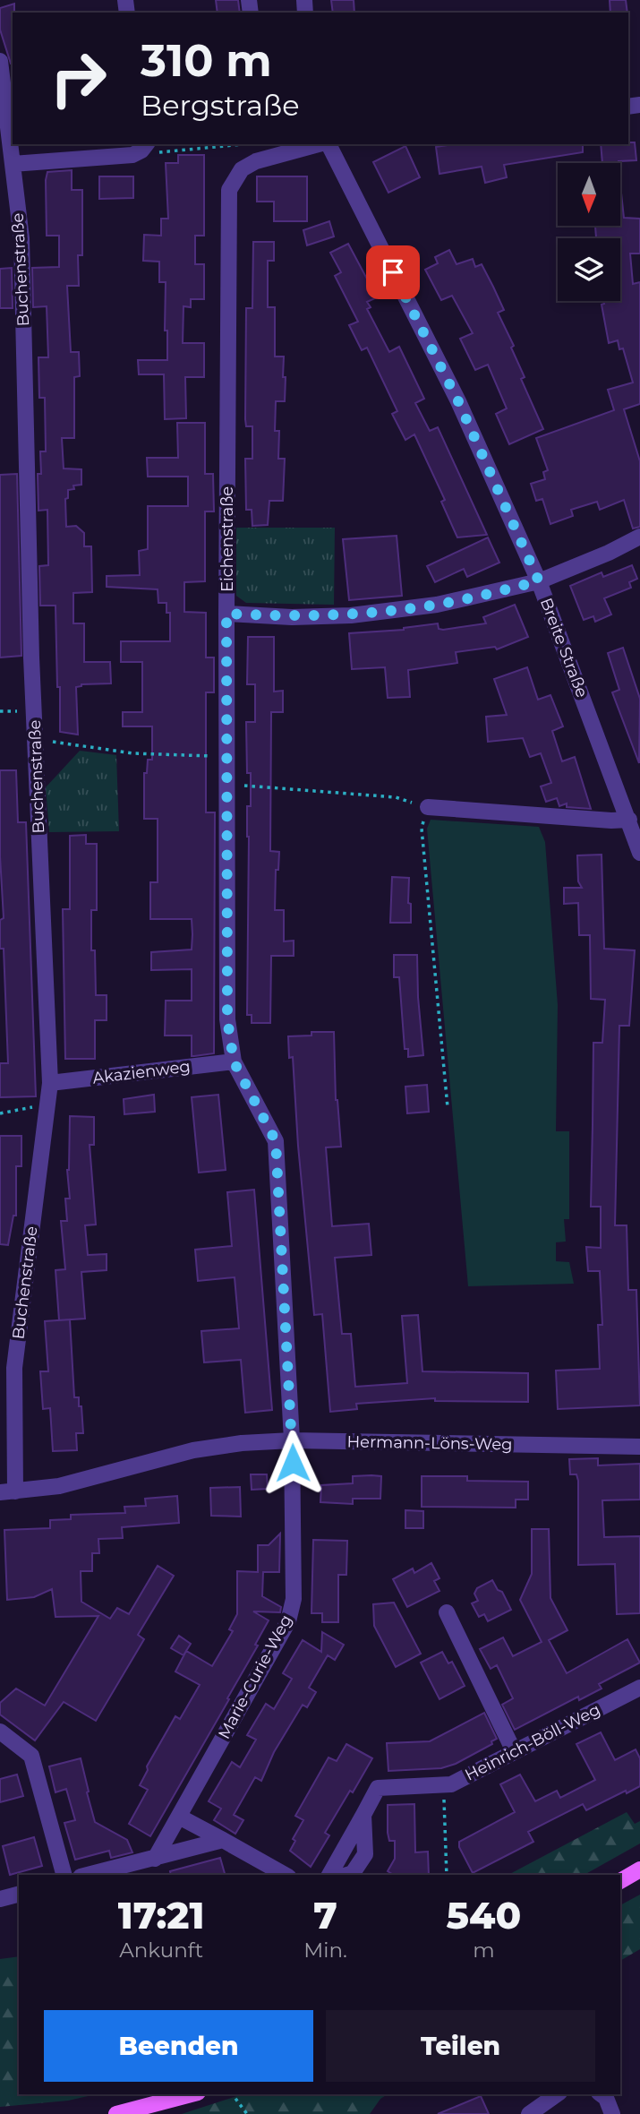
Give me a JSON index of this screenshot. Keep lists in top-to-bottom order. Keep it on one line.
{"streets":{"street":["Buchenstraße","Eichenstraße","Breite Straße","Akazienweg","Hermann-Löns-Weg","Marie-Curie-Weg","Heinrich-Böll-Weg"]},"crossings":[["Buchenstraße","Akazienweg"],["Buchenstraße","Hermann-Löns-Weg"],["Eichenstraße","Akazienweg"],["Eichenstraße","Hermann-Löns-Weg"],["Eichenstraße","Marie-Curie-Weg"],["Hermann-Löns-Weg","Marie-Curie-Weg"]],"north":"bottom","page":{"turn":["310 m","Bergstraße"],"eta":["17:21","Ankunft","7","Min.","540","m"],"buttons":["Beenden","Teilen"]}}
